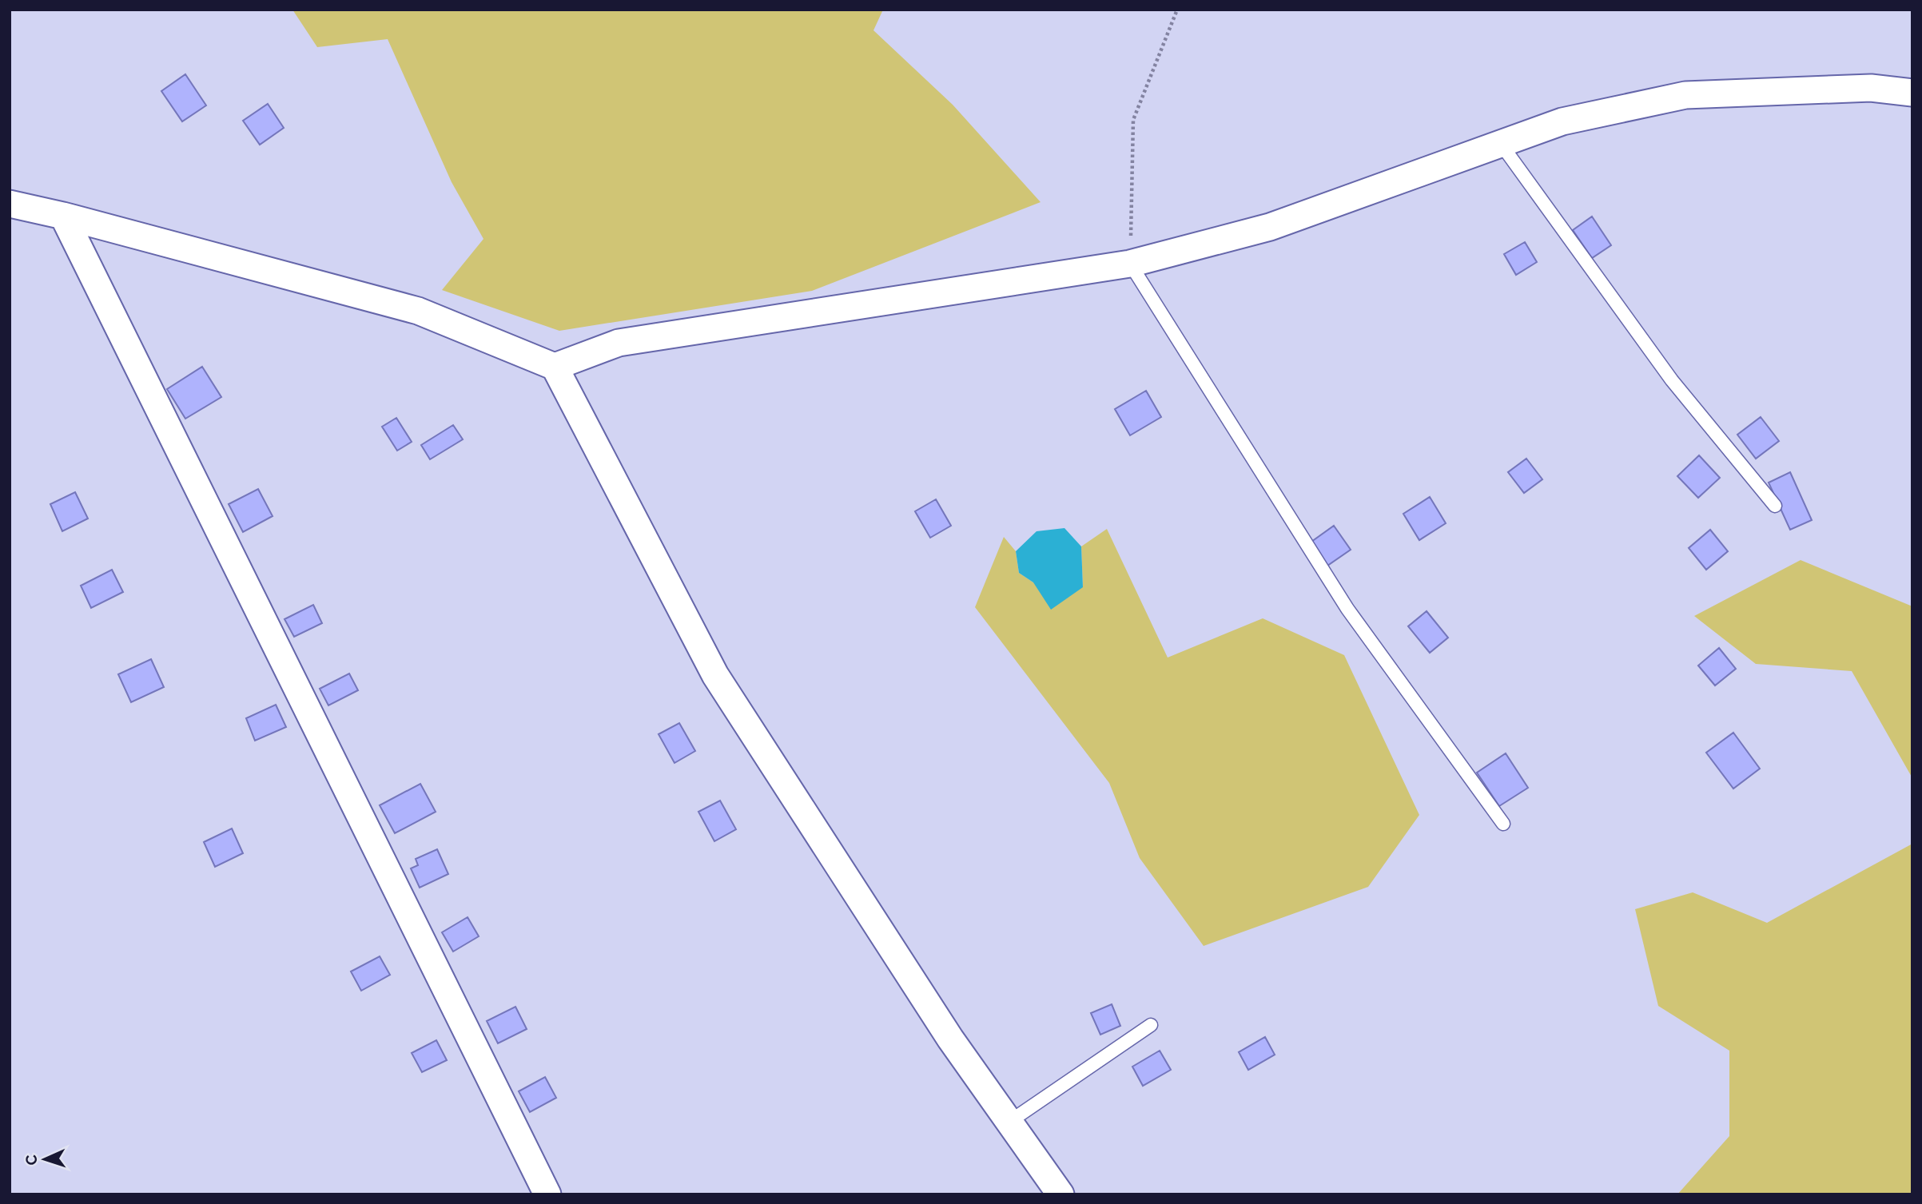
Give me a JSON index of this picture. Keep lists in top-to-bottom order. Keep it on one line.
{"north":"left"}
